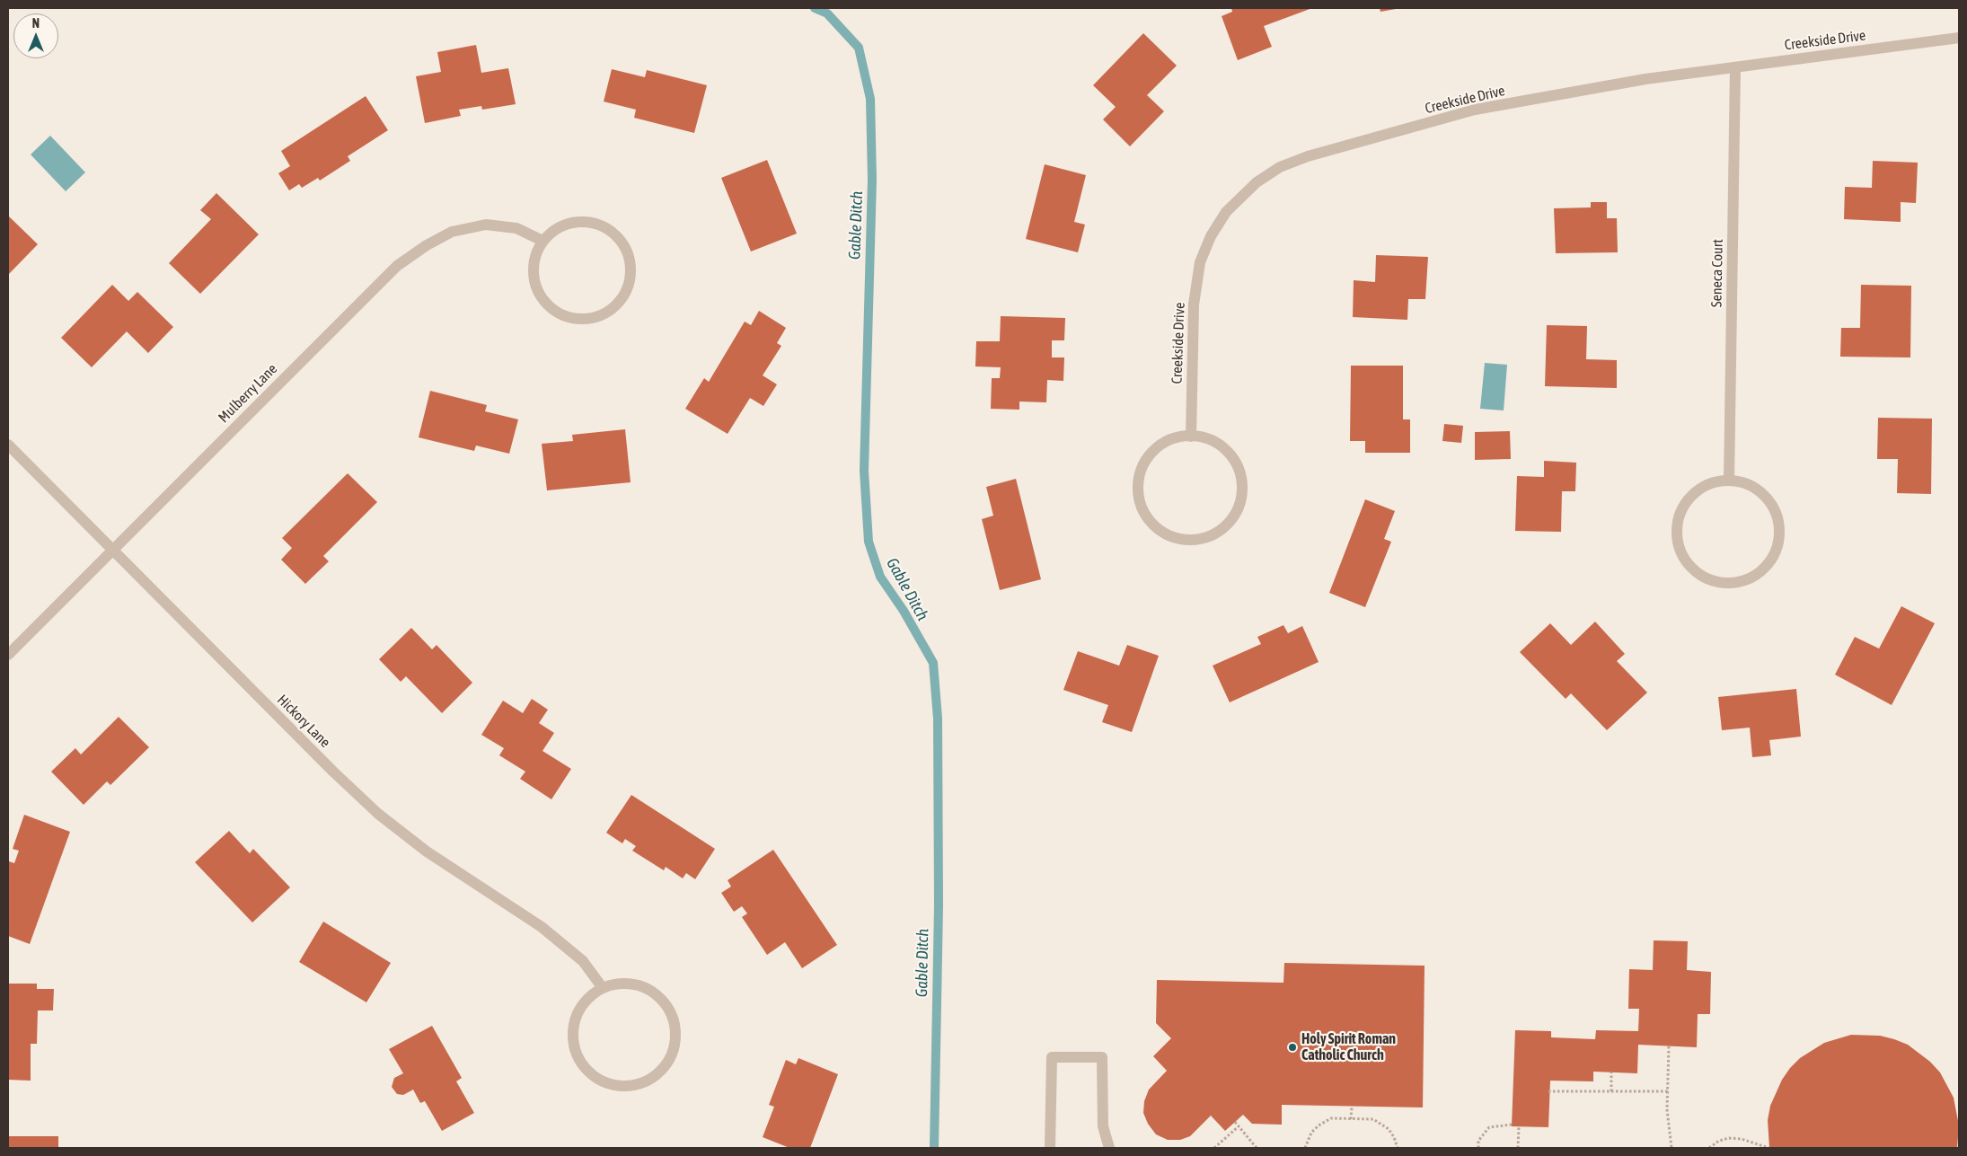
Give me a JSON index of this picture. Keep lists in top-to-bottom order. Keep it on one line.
{"streets":{"street":["Creekside Drive","Seneca Court","Mulberry Lane","Hickory Lane"]},"crossings":[["Creekside Drive","Seneca Court"],["Mulberry Lane","Hickory Lane"]],"water":["Gable Ditch"],"places":["Holy Spirit Roman Catholic Church"],"north":"top"}
